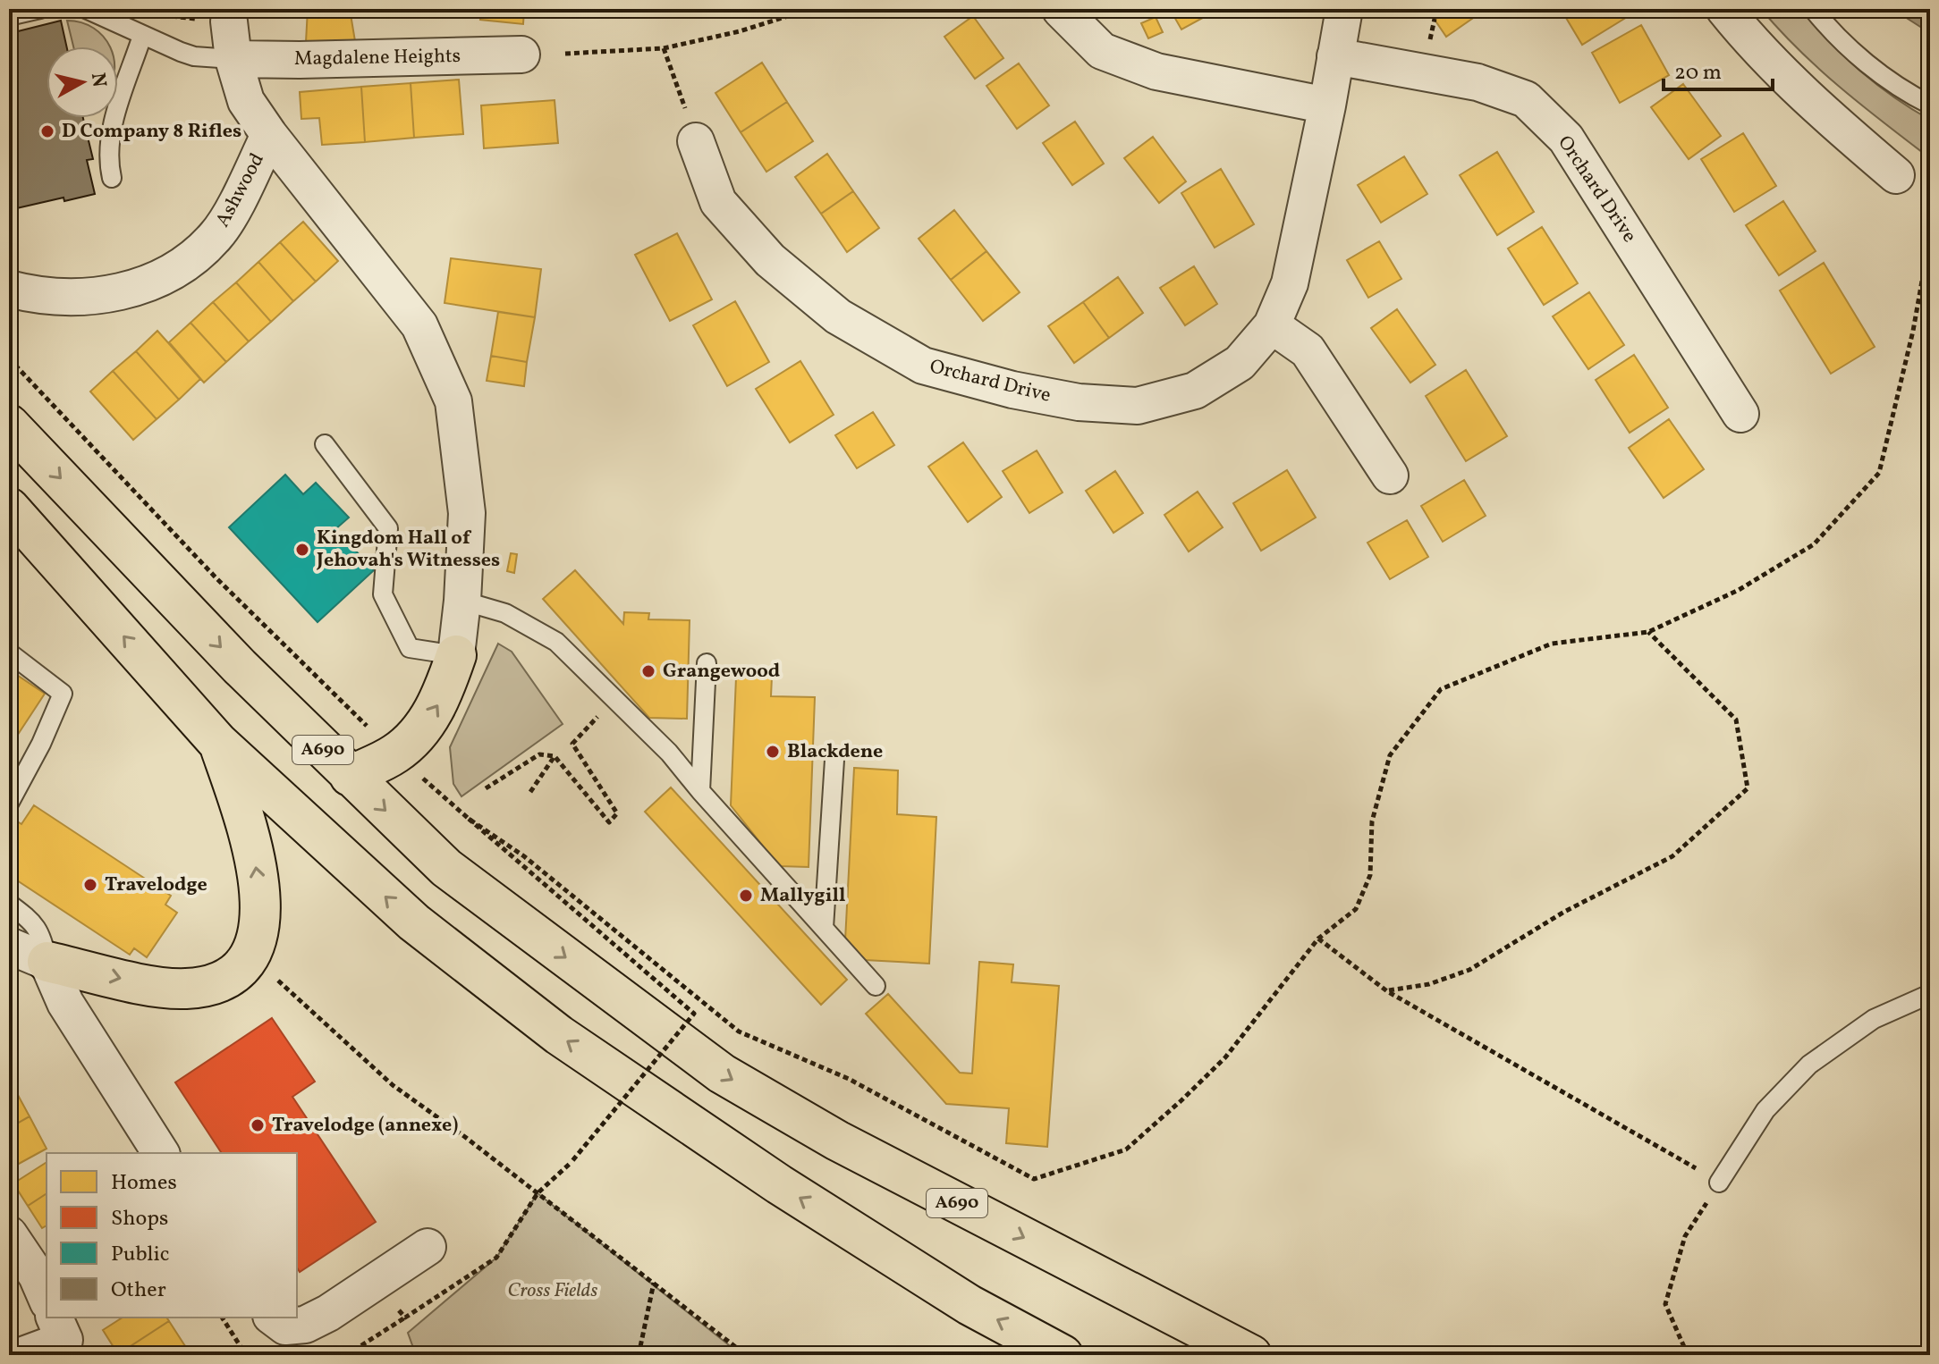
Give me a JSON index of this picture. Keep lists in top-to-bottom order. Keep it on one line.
{"streets":{"highway":["A690"],"street":["Magdalene Heights","Orchard Drive","Ashwood"]},"parks":["Cross Fields"],"places":["D Company 8 Rifles","Kingdom Hall of Jehovah's Witnesses","Grangewood","Blackdene","Travelodge","Mallygill","Travelodge (annexe)"],"legend":["Homes","Shops","Public","Other"],"scale_bar":"20 m","north":"right"}
